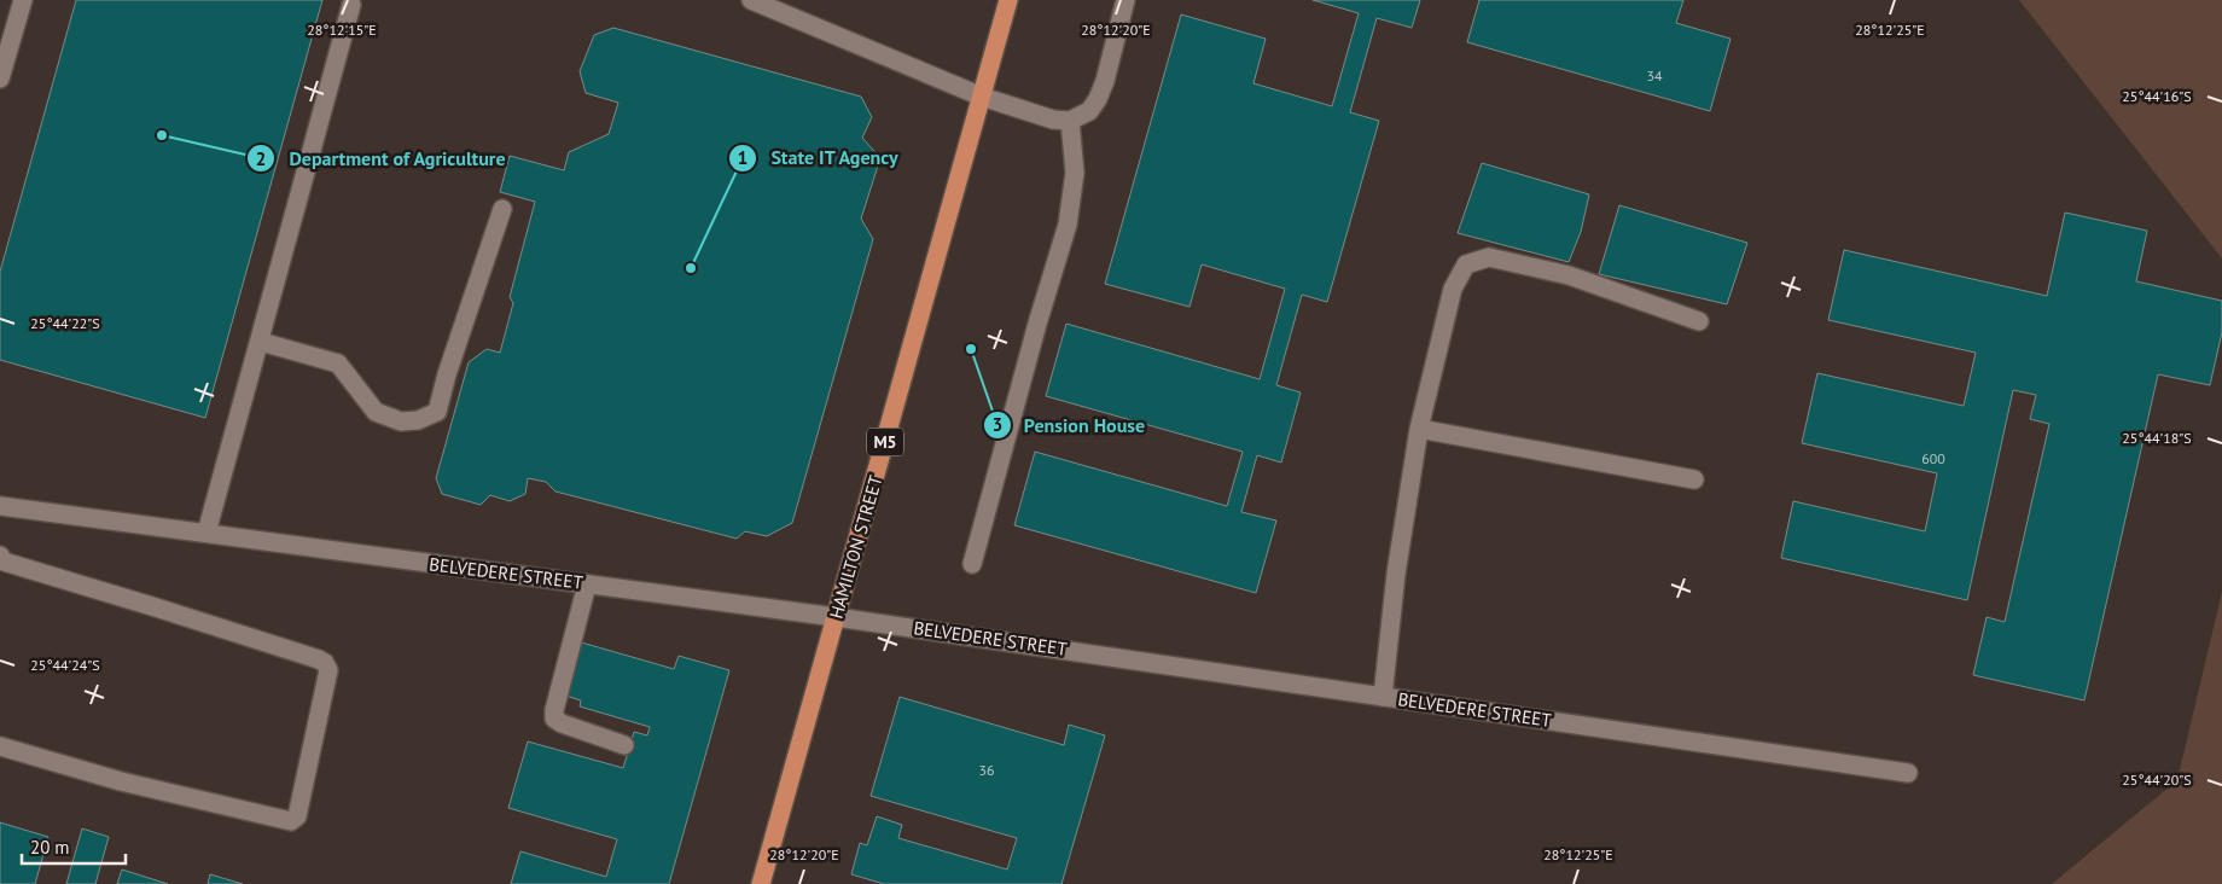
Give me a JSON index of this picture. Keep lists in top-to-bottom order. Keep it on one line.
{"streets":{"main road":["M5","HAMILTON STREET"],"street":["BELVEDERE STREET"]},"crossings":[["HAMILTON STREET","BELVEDERE STREET"]],"places":["Department of Agriculture","State IT Agency","Pension House"],"house_numbers":["34","600","36"],"scale_bar":"20 m","coordinates":["28°12'15\"E","28°12'20\"E","28°12'25\"E","25°44'16\"S","25°44'22\"S","25°44'18\"S","25°44'24\"S","25°44'20\"S"]}
